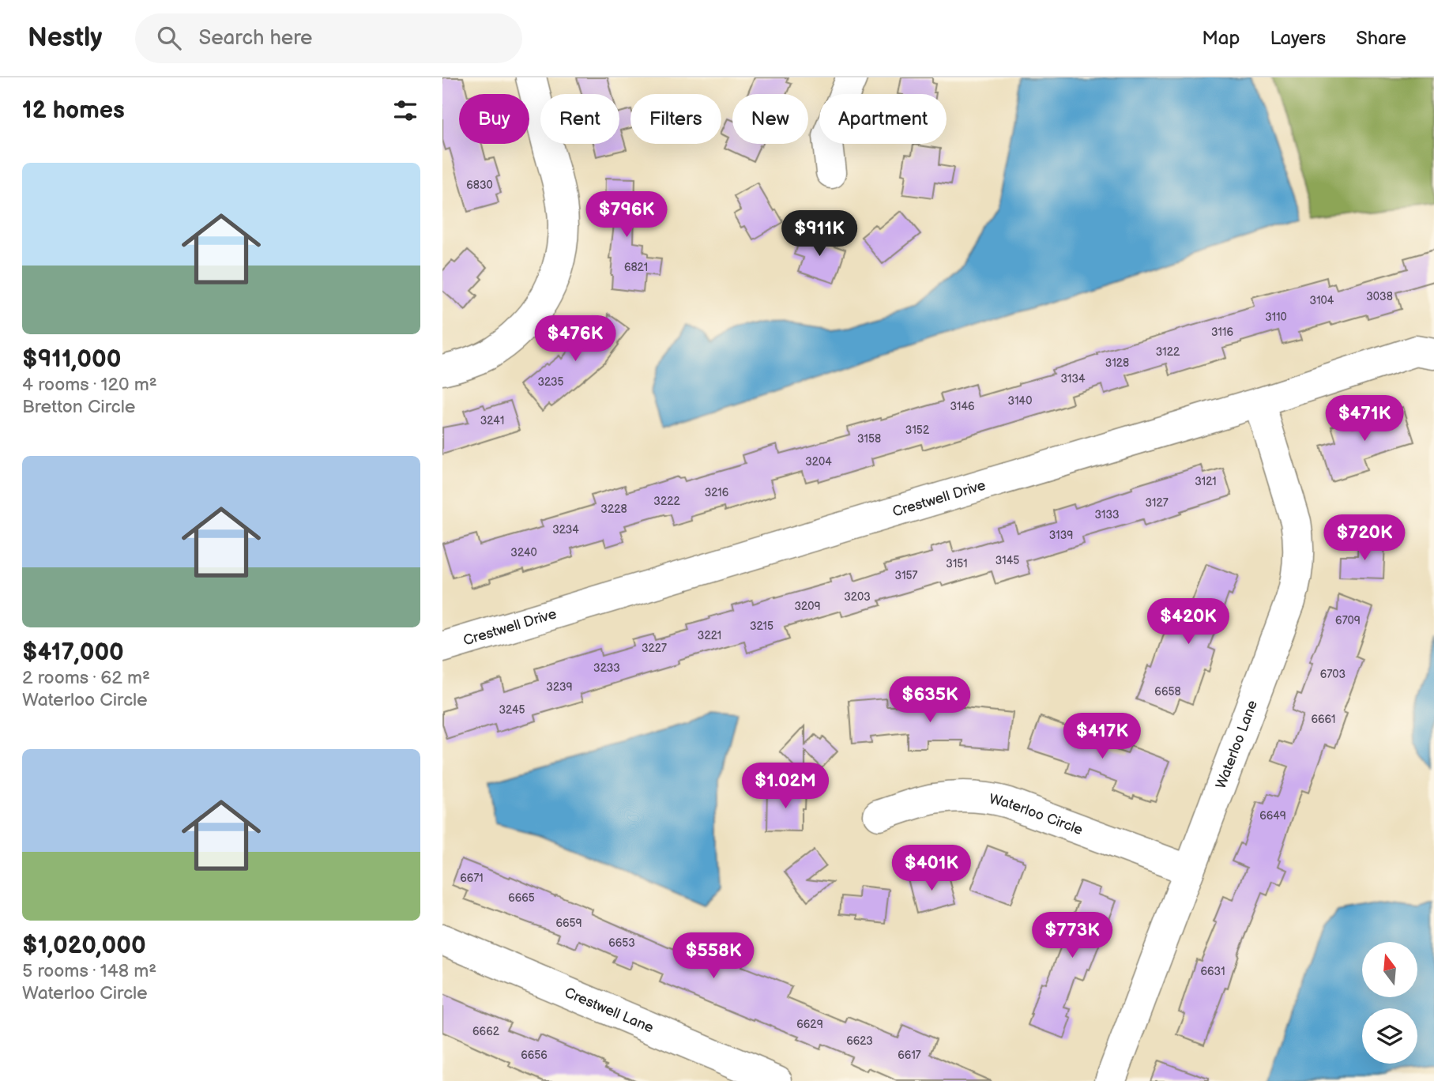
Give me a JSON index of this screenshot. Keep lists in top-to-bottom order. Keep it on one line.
{"streets":{"street":["Crestwell Drive","Waterloo Lane","Waterloo Circle","Crestwell Lane"]},"crossings":[["Crestwell Drive","Waterloo Lane"],["Waterloo Lane","Waterloo Circle"]],"house_numbers":["6830","6821","3038","3104","3110","3116","3122","3128","3134","3235","3140","3146","3241","3152","3158","3204","3121","3216","3222","3127","3228","3133","3234","3139","3240","3145","3151","3157","3203","3209","6709","3215","3221","3227","3233","6703","3239","6658","3245","6661","6649","6671","6665","6659","6653","6631","6629","6662","6623","6656","6617"],"north":"top","page":{"header":"Nestly","search":"Search here","nav":["Map","Layers","Share"],"heading":"12 homes","chip":["Buy","Rent","Filters","New","Apartment"],"list":[{"name":"$911,000","note":"4 rooms · 120 m² · Bretton Circle"},{"name":"$417,000","note":"2 rooms · 62 m² · Waterloo Circle"},{"name":"$1,020,000","note":"5 rooms · 148 m² · Waterloo Circle"}],"price":["$796K","$911K","$476K","$471K","$720K","$420K","$635K","$417K","$1.02M","$401K","$773K","$558K"]}}
